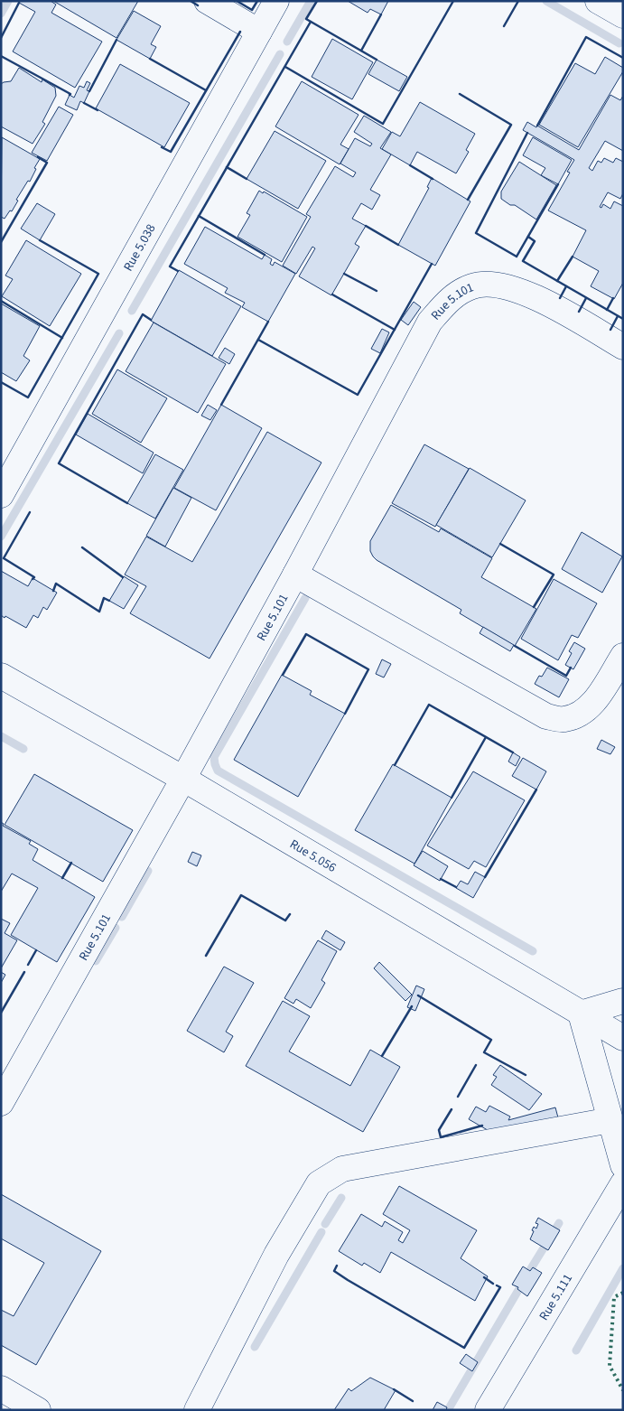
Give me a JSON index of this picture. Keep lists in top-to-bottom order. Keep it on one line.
{"streets":{"street":["Rue 5.038","Rue 5.101","Rue 5.056","Rue 5.111"]},"crossings":[["Rue 5.101","Rue 5.056"]]}
